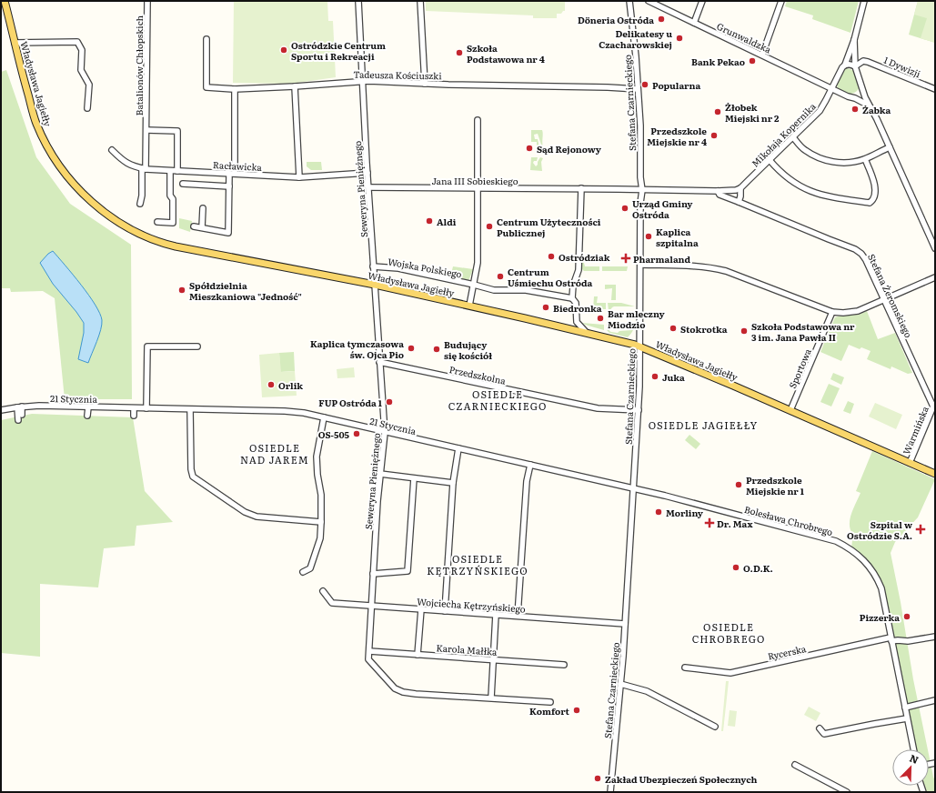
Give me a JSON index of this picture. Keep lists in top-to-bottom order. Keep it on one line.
{"streets":{"main road":["Władysława Jagiełły"],"street":["Grunwaldzka","Batalionów Chłopskich","1 Dywizji","Tadeusza Kościuszki","Stefana Czarnieckiego","Mikołaja Kopernika","Racławicka","Jana III Sobieskiego","Seweryna Pieniężnego","Wojska Polskiego","Stefana Żeromskiego","Sportowa","Przedszkolna","21 Stycznia","Warmińska","Bolesława Chrobrego","Wojciecha Kętrzyńskiego","Karola Małłka","Rycerska"]},"crossings":[["Grunwaldzka","Mikołaja Kopernika"],["Batalionów Chłopskich","Racławicka"],["Tadeusza Kościuszki","Stefana Czarnieckiego"],["Tadeusza Kościuszki","Seweryna Pieniężnego"],["Władysława Jagiełły","Stefana Czarnieckiego"],["Władysława Jagiełły","Seweryna Pieniężnego"],["Władysława Jagiełły","Sportowa"],["Władysława Jagiełły","Warmińska"],["Stefana Czarnieckiego","Jana III Sobieskiego"],["Stefana Czarnieckiego","Przedszkolna"],["Stefana Czarnieckiego","21 Stycznia"],["Stefana Czarnieckiego","Bolesława Chrobrego"],["Stefana Czarnieckiego","Wojciecha Kętrzyńskiego"],["Racławicka","Seweryna Pieniężnego"],["Jana III Sobieskiego","Seweryna Pieniężnego"],["Seweryna Pieniężnego","Wojska Polskiego"],["Seweryna Pieniężnego","Przedszkolna"],["Seweryna Pieniężnego","21 Stycznia"],["Seweryna Pieniężnego","Wojciecha Kętrzyńskiego"],["Seweryna Pieniężnego","Karola Małłka"],["Stefana Żeromskiego","Warmińska"],["21 Stycznia","Bolesława Chrobrego"],["Bolesława Chrobrego","Rycerska"]],"districts":["OSIEDLE CZARNIECKIEGO","OSIEDLE JAGIEŁŁY","OSIEDLE NAD JAREM","OSIEDLE KĘTRZYŃSKIEGO","OSIEDLE CHROBREGO"],"places":{"other":["Döneria Ostróda","Delikatesy u Czacharowskiej","Ostródzkie Centrum Sportu i Rekreacji","Szkoła Podstawowa nr 4","Bank Pekao","Popularna","Żabka","Żłobek Miejski nr 2","Przedszkole Miejskie nr 4","Sąd Rejonowy","Urząd Gminy Ostróda","Aldi","Centrum Użyteczności Publicznej","Kaplica szpitalna","Ostródziak","Centrum Uśmiechu Ostróda","Spółdzielnia Mieszkaniowa \"Jedność\"","Biedronka","Bar mleczny Miodzio","Stokrotka","Szkoła Podstawowa nr 3 im. Jana Pawła II","Kaplica tymczasowa św. Ojca Pio","Budujący się kościół","Juka","Orlik","FUP Ostróda 1","OS-505","Przedszkole Miejskie nr 1","Morliny","O.D.K.","Pizzerka","Komfort","Zakład Ubezpieczeń Społecznych"],"health":["Pharmaland","Dr. Max","Szpital w Ostródzie S.A."]},"north":"top right"}
